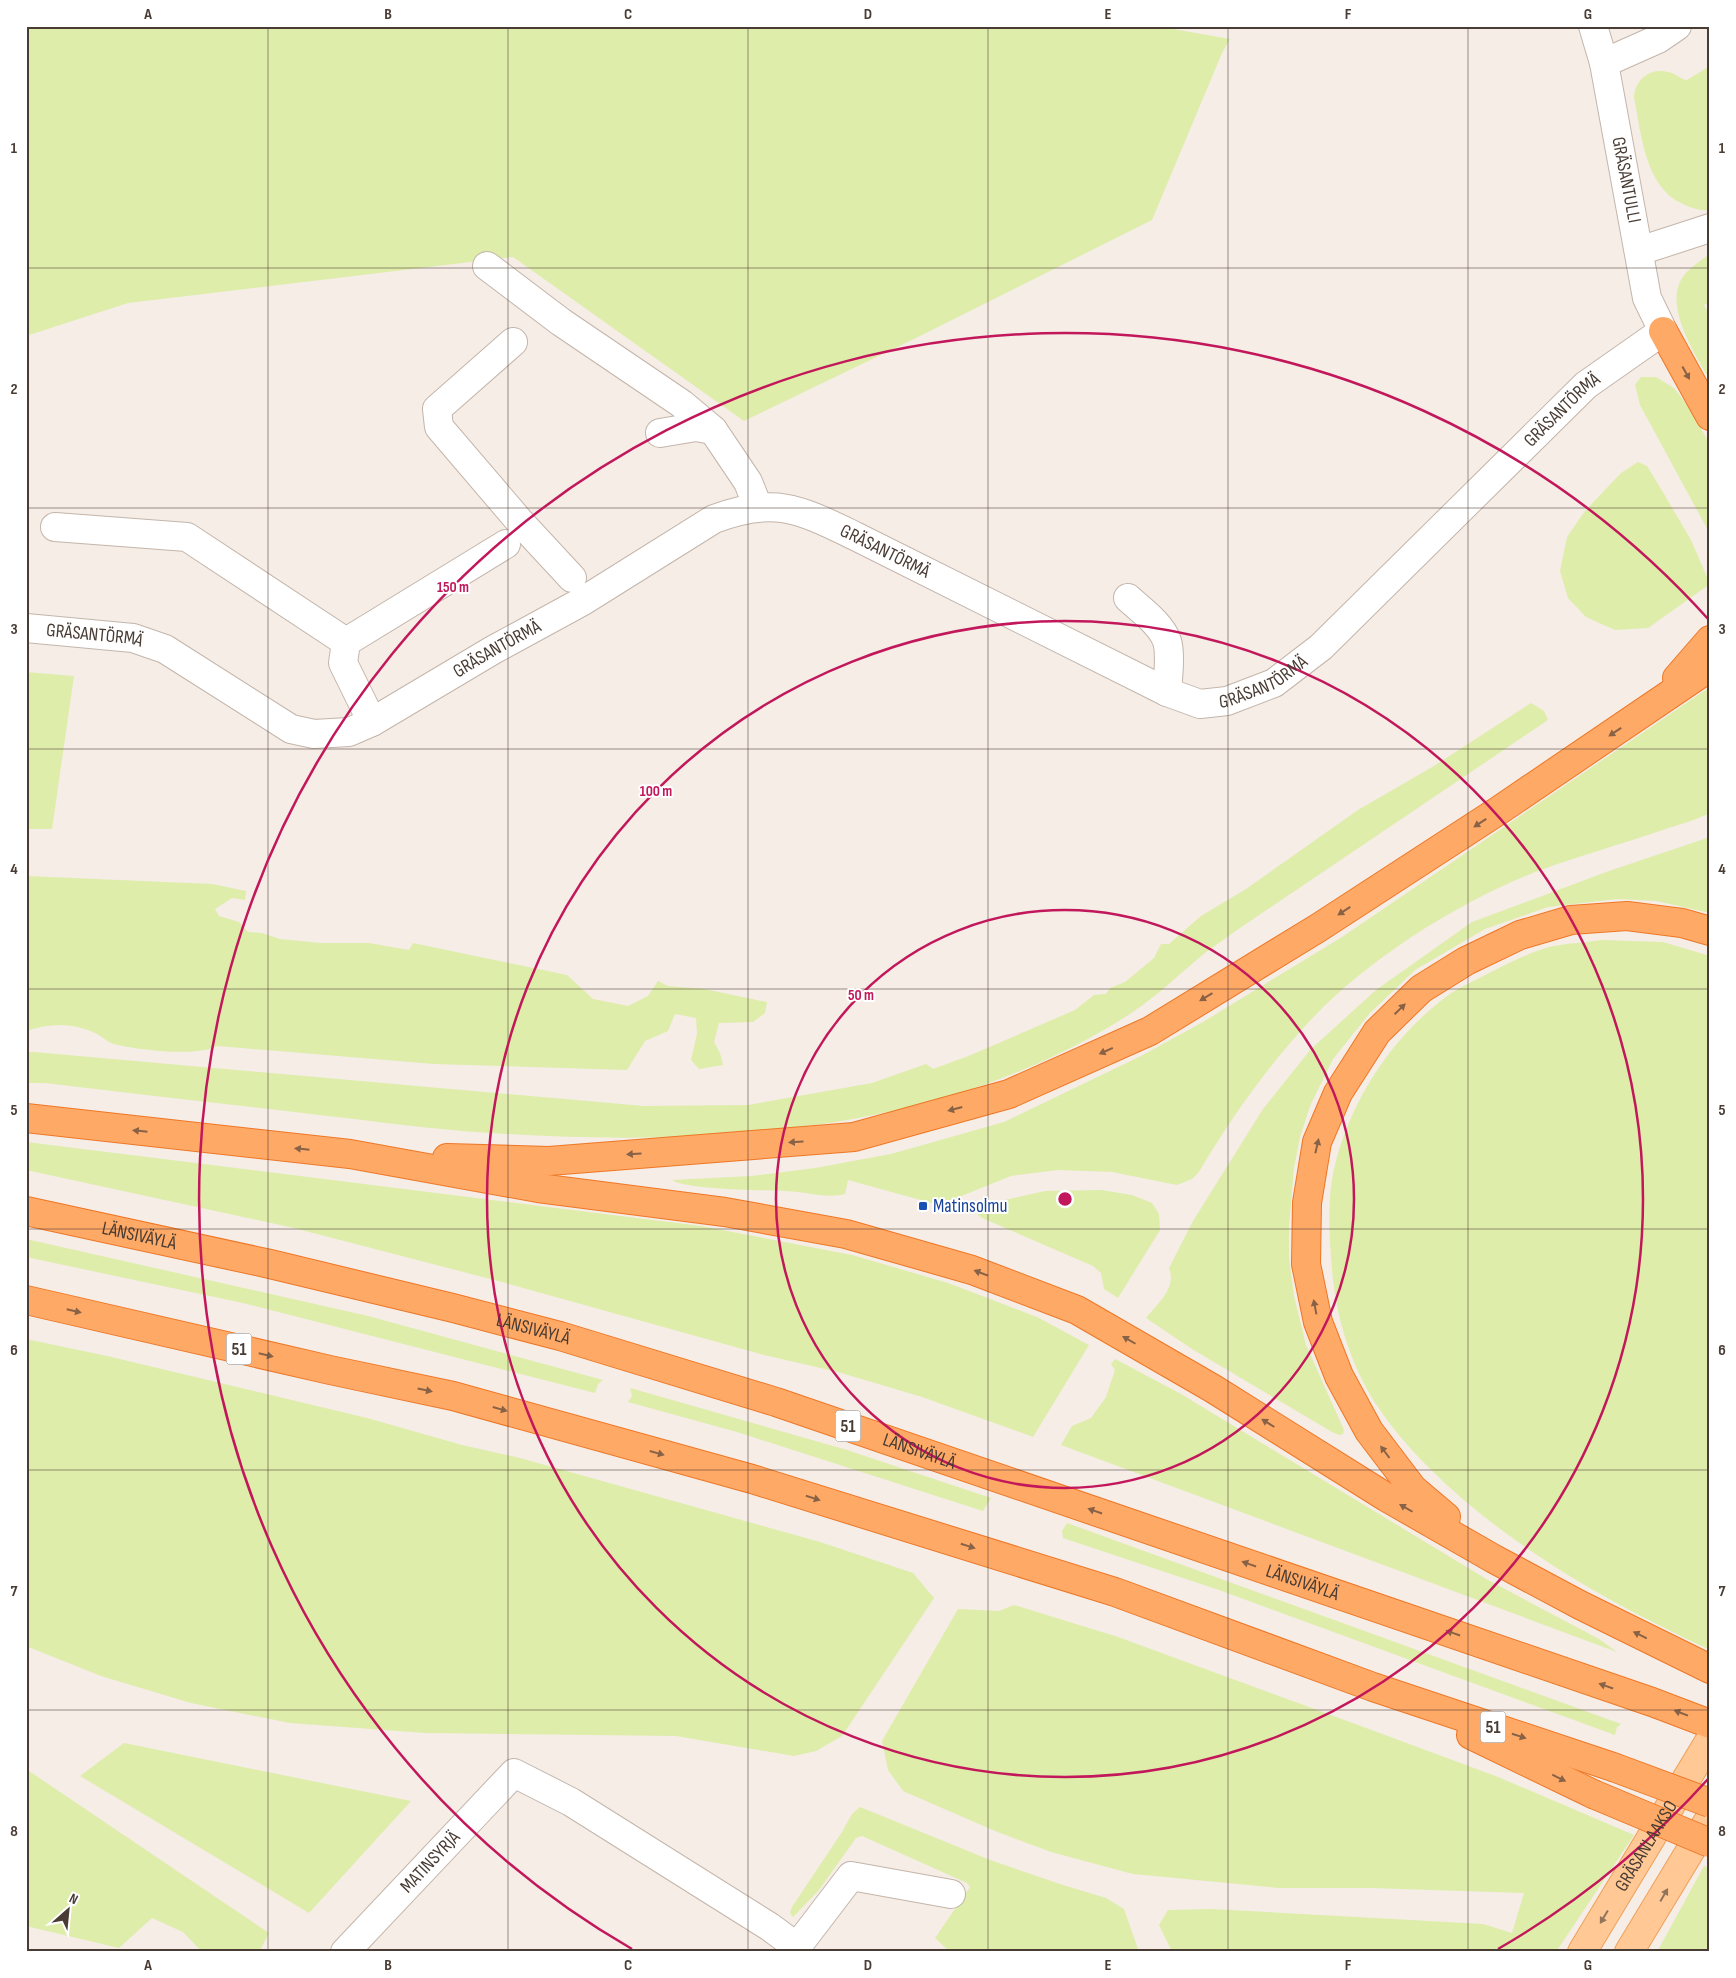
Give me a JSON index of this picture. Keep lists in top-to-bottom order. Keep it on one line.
{"streets":{"highway":["LÄNSIVÄYLÄ","51"],"main road":["GRÄSANLAAKSO"],"street":["GRÄSANTULLI","GRÄSANTÖRMÄ","MATINSYRJÄ"]},"crossings":[["GRÄSANTULLI","GRÄSANTÖRMÄ"]],"places":{"transit":["Matinsolmu"]},"north":"top right","grid":{"columns":["A","B","C","D","E","F","G"],"rows":["1","2","3","4","5","6","7","8"]},"rings":["150 m","100 m","50 m"]}
